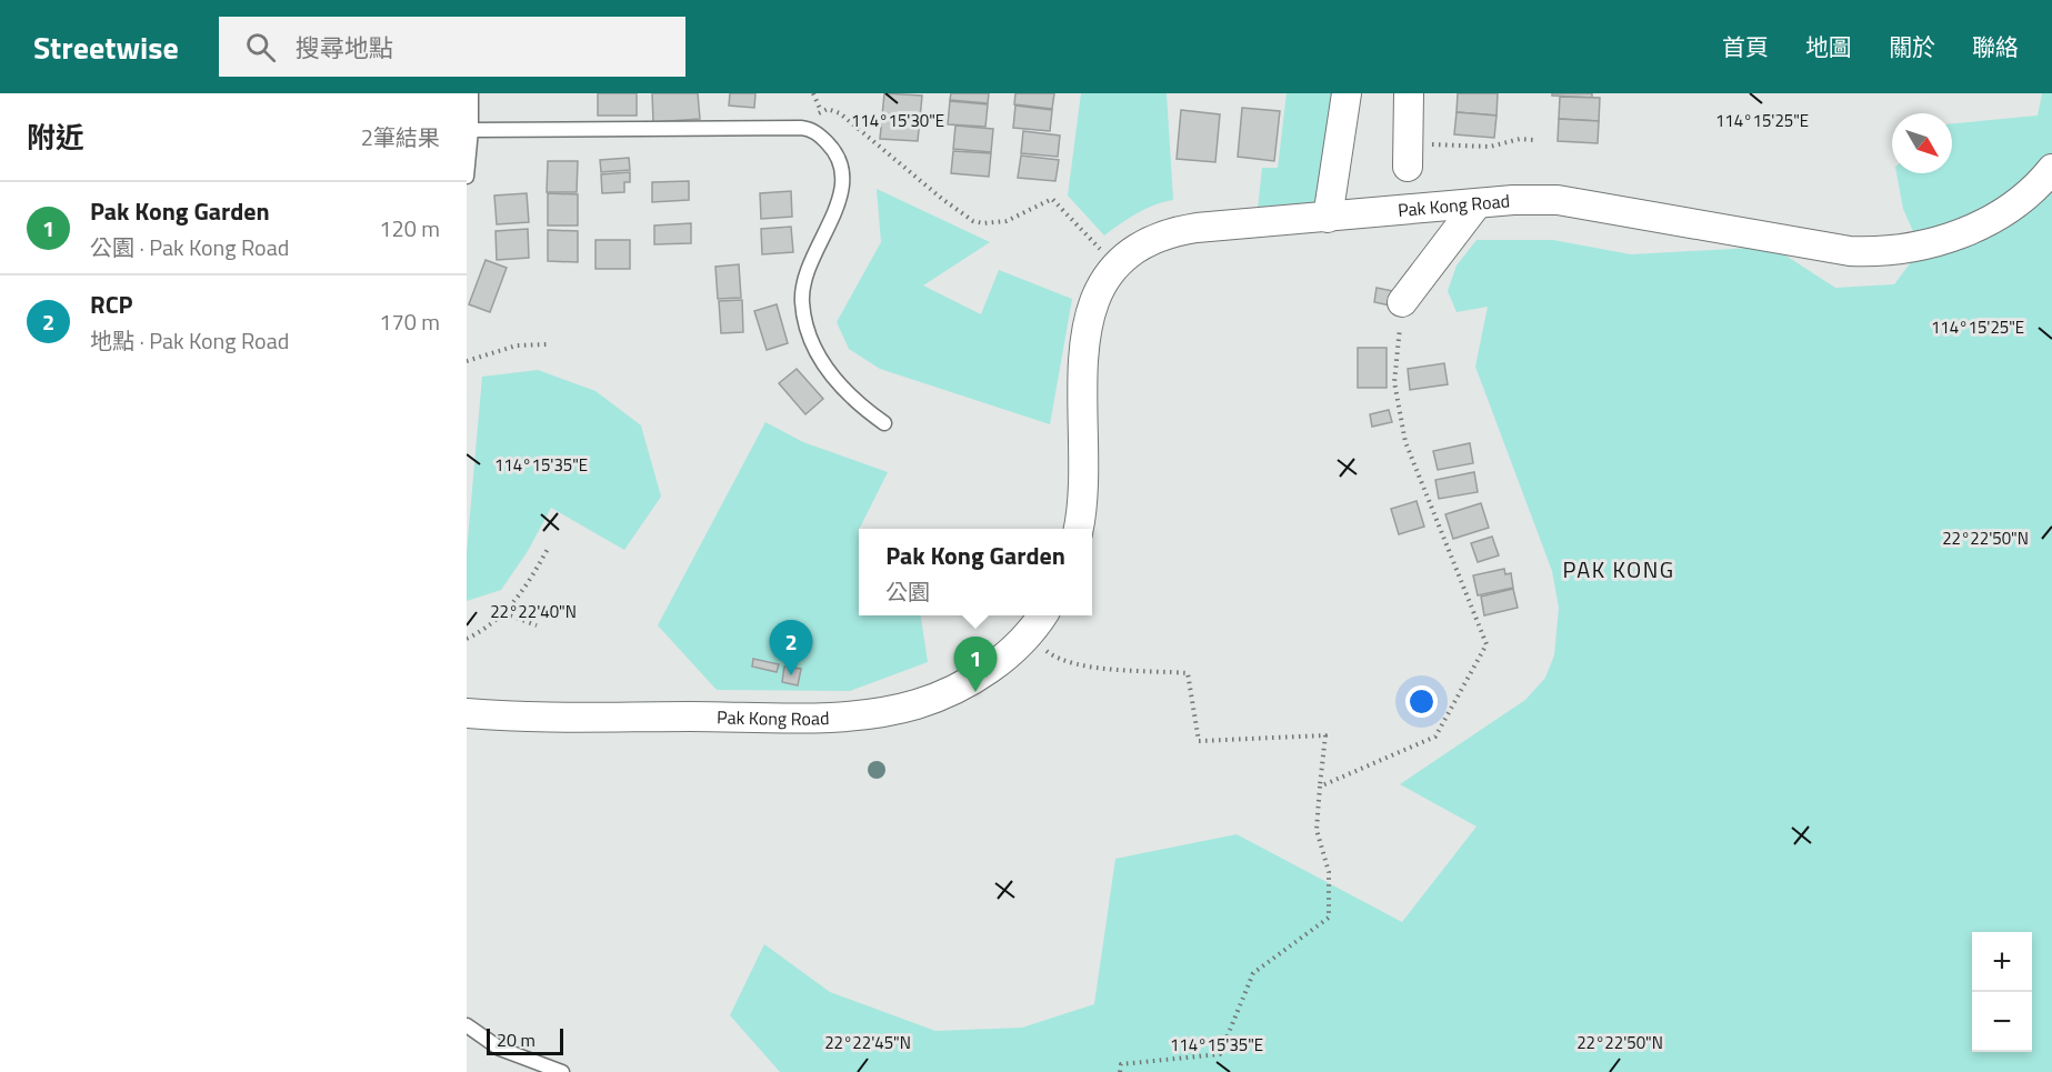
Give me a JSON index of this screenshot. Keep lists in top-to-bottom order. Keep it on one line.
{"streets":{"street":["Pak Kong Road"]},"districts":["PAK KONG"],"scale_bar":"20 m","north":"bottom right","page":{"header":"Streetwise","search":"搜尋地點","nav":["首頁","地圖","關於","聯絡"],"heading":["附近","2筆結果"],"list":[{"mark":"1","name":"Pak Kong Garden","note":"公園 · Pak Kong Road","value":"120 m"},{"mark":"2","name":"RCP","note":"地點 · Pak Kong Road","value":"170 m"}],"popup":["Pak Kong Garden","公園"],"pins":["2","1"],"map_buttons":["+","−"],"scale":"20 m"},"coordinates":["114°15'25\"E","114°15'30\"E","114°15'35\"E","22°22'50\"N","22°22'40\"N","22°22'45\"N"]}
